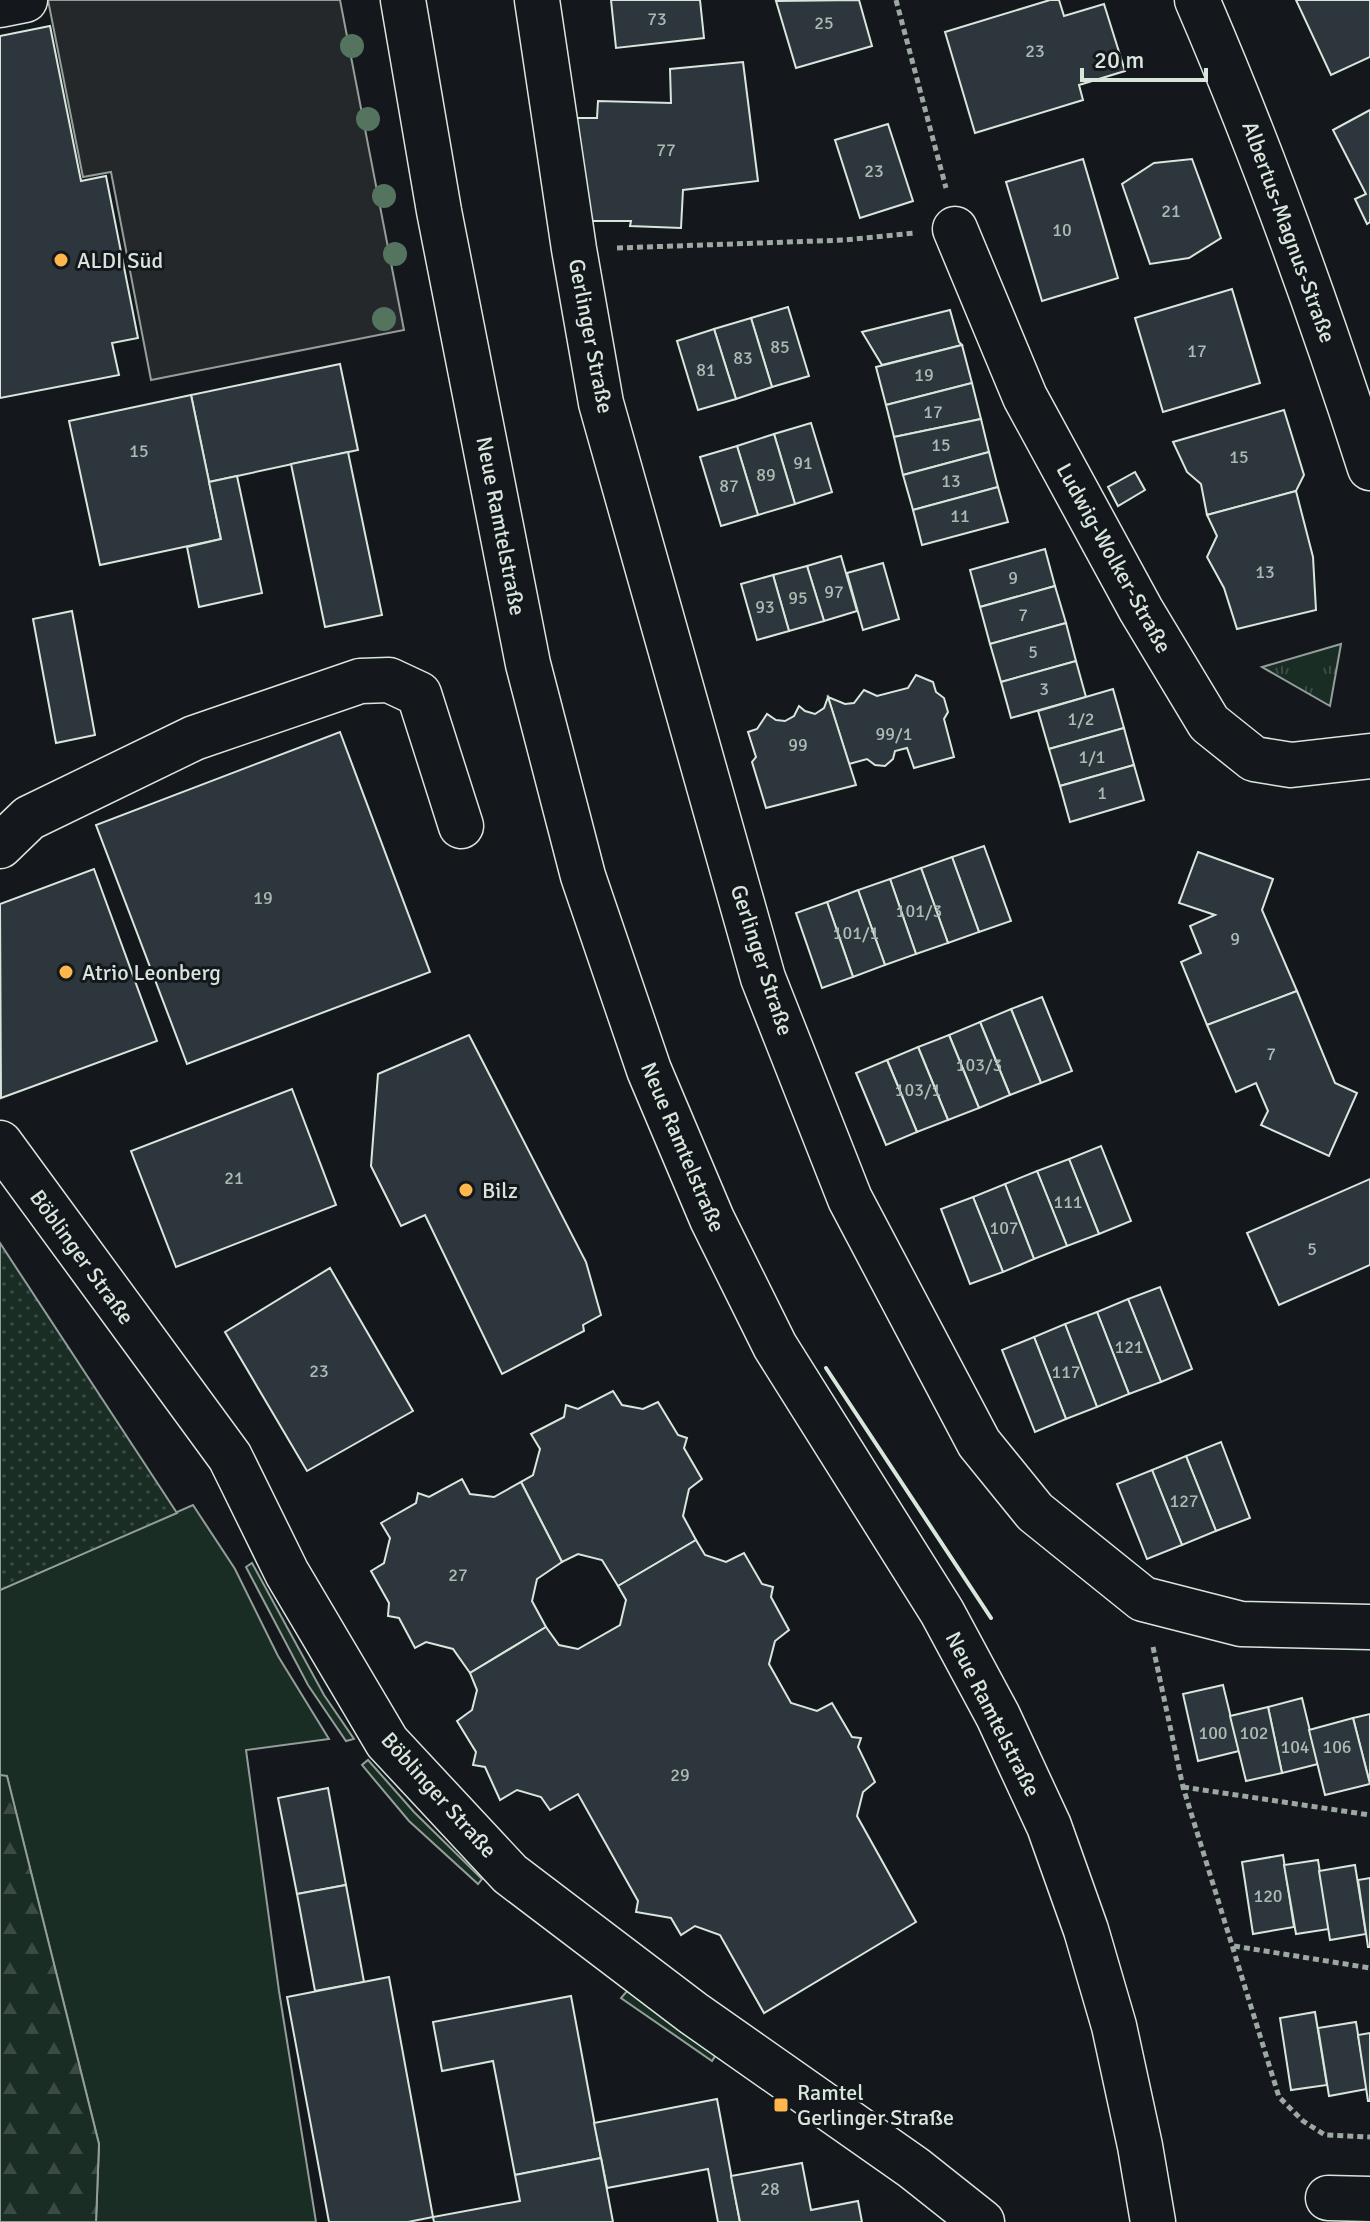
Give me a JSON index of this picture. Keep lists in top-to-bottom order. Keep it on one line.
{"streets":{"street":["Albertus-Magnus-Straße","Gerlinger Straße","Neue Ramtelstraße","Ludwig-Wolker-Straße","Böblinger Straße"]},"places":{"other":["ALDI Süd","Atrio Leonberg","Bilz"],"transit":["Ramtel Gerlinger Straße"]},"house_numbers":["73","25","23","77","23","21","10","85","17","83","81","19","17","15","15","15","91","89","13","87","11","13","9","97","95","93","7","5","3","1/2","99/1","99","1/1","1","19","101/3","101/1","9","7","103/3","103/1","21","111","107","5","121","23","117","127","27","100","102","104","106","29","120","28"],"scale_bar":"20 m"}
